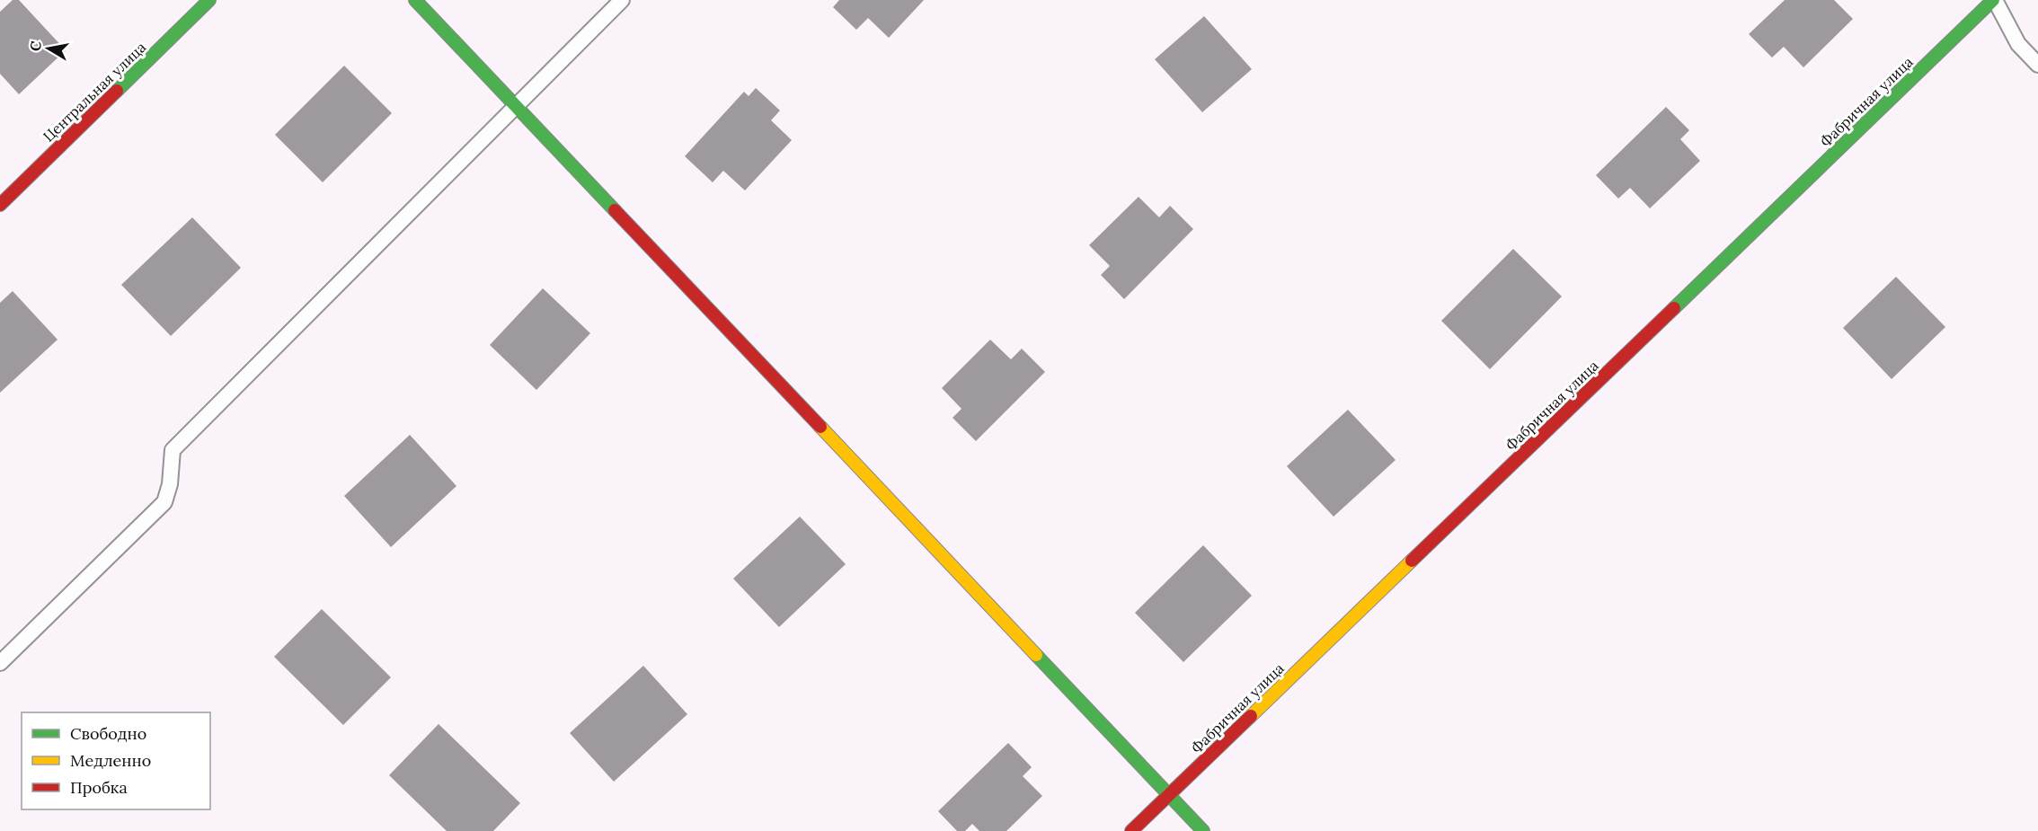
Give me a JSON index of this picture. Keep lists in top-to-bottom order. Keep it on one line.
{"streets":{"street":["Центральная улица","Фабричная улица"]},"legend":["Свободно","Медленно","Пробка"],"north":"left"}
